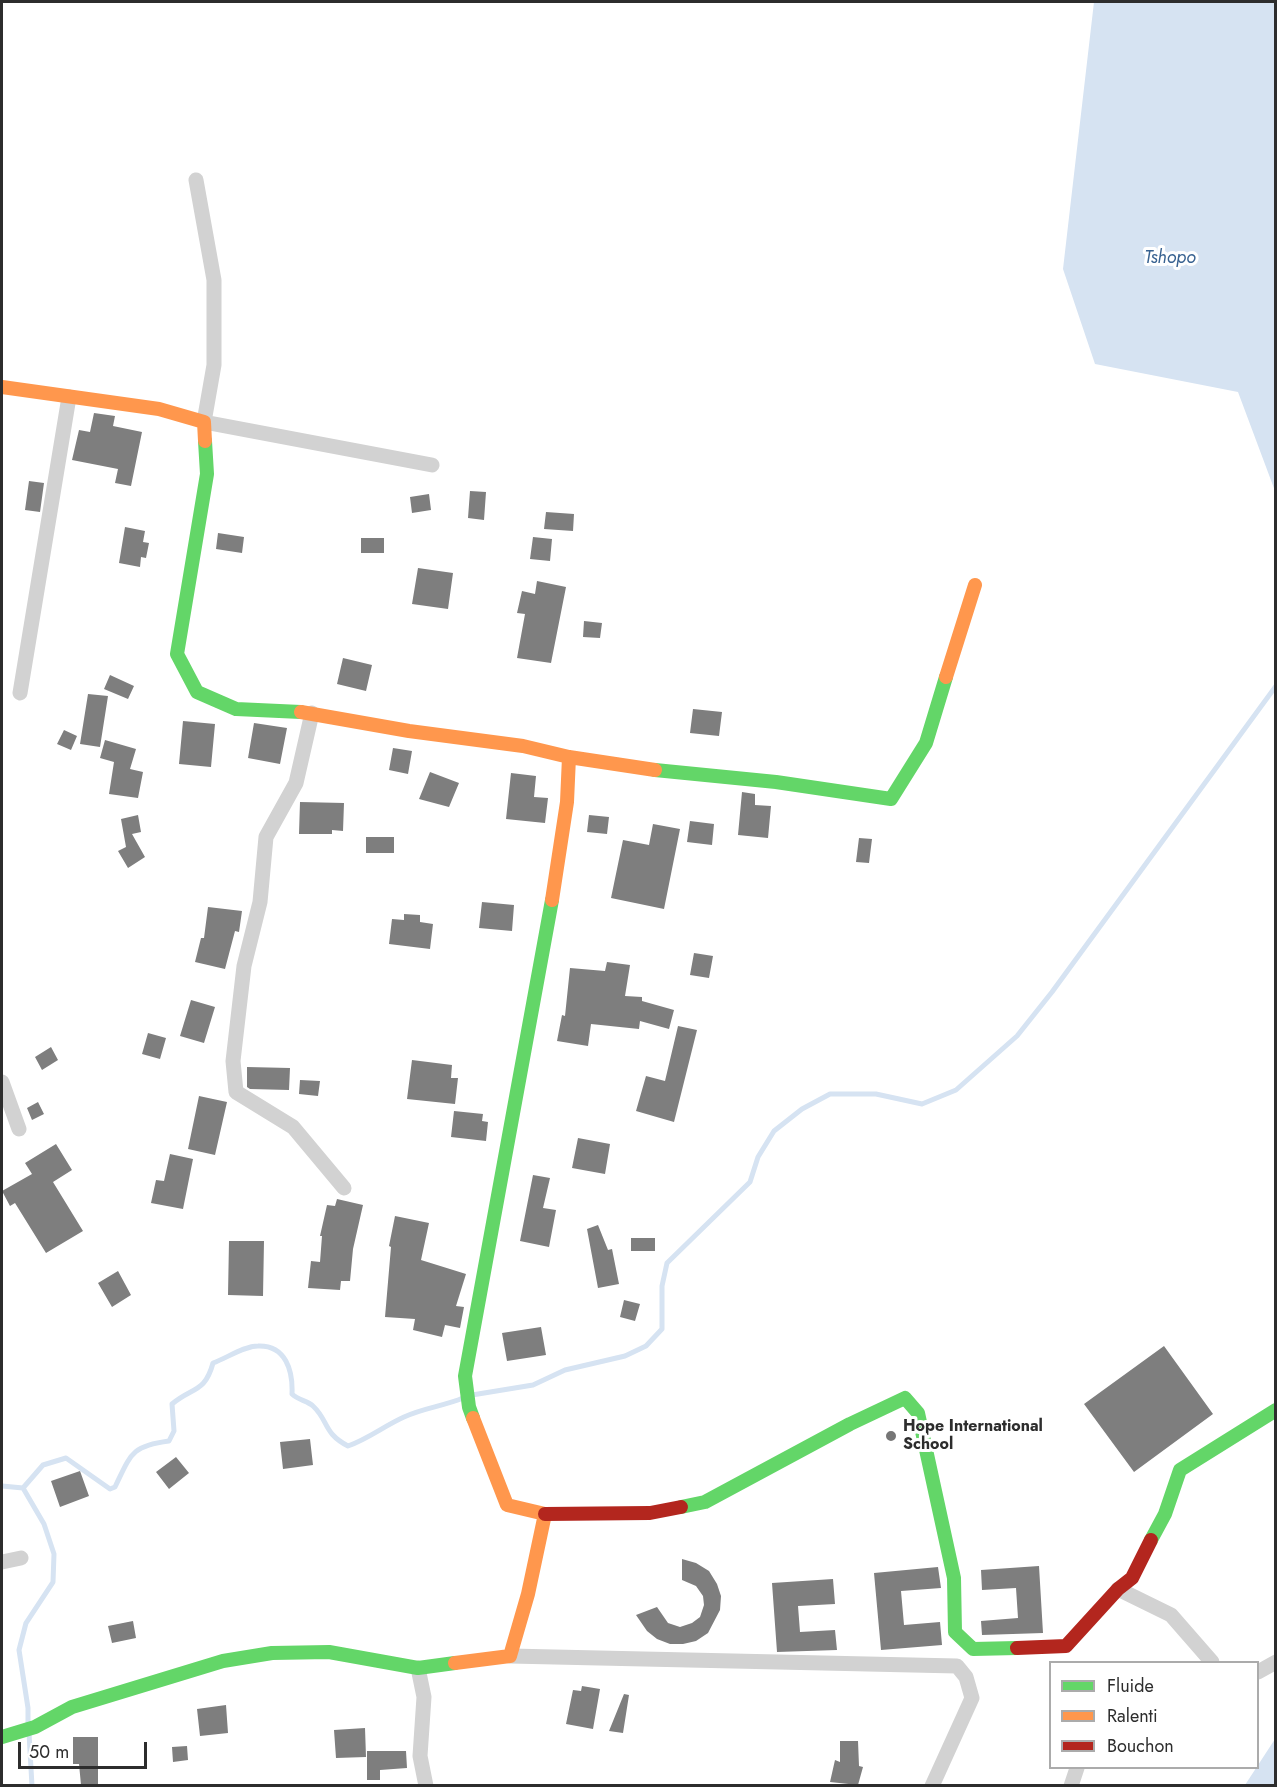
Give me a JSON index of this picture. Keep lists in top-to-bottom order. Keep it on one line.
{"water":["Tshopo"],"places":["Hope International School"],"legend":["Fluide","Ralenti","Bouchon"],"scale_bar":"50 m"}
